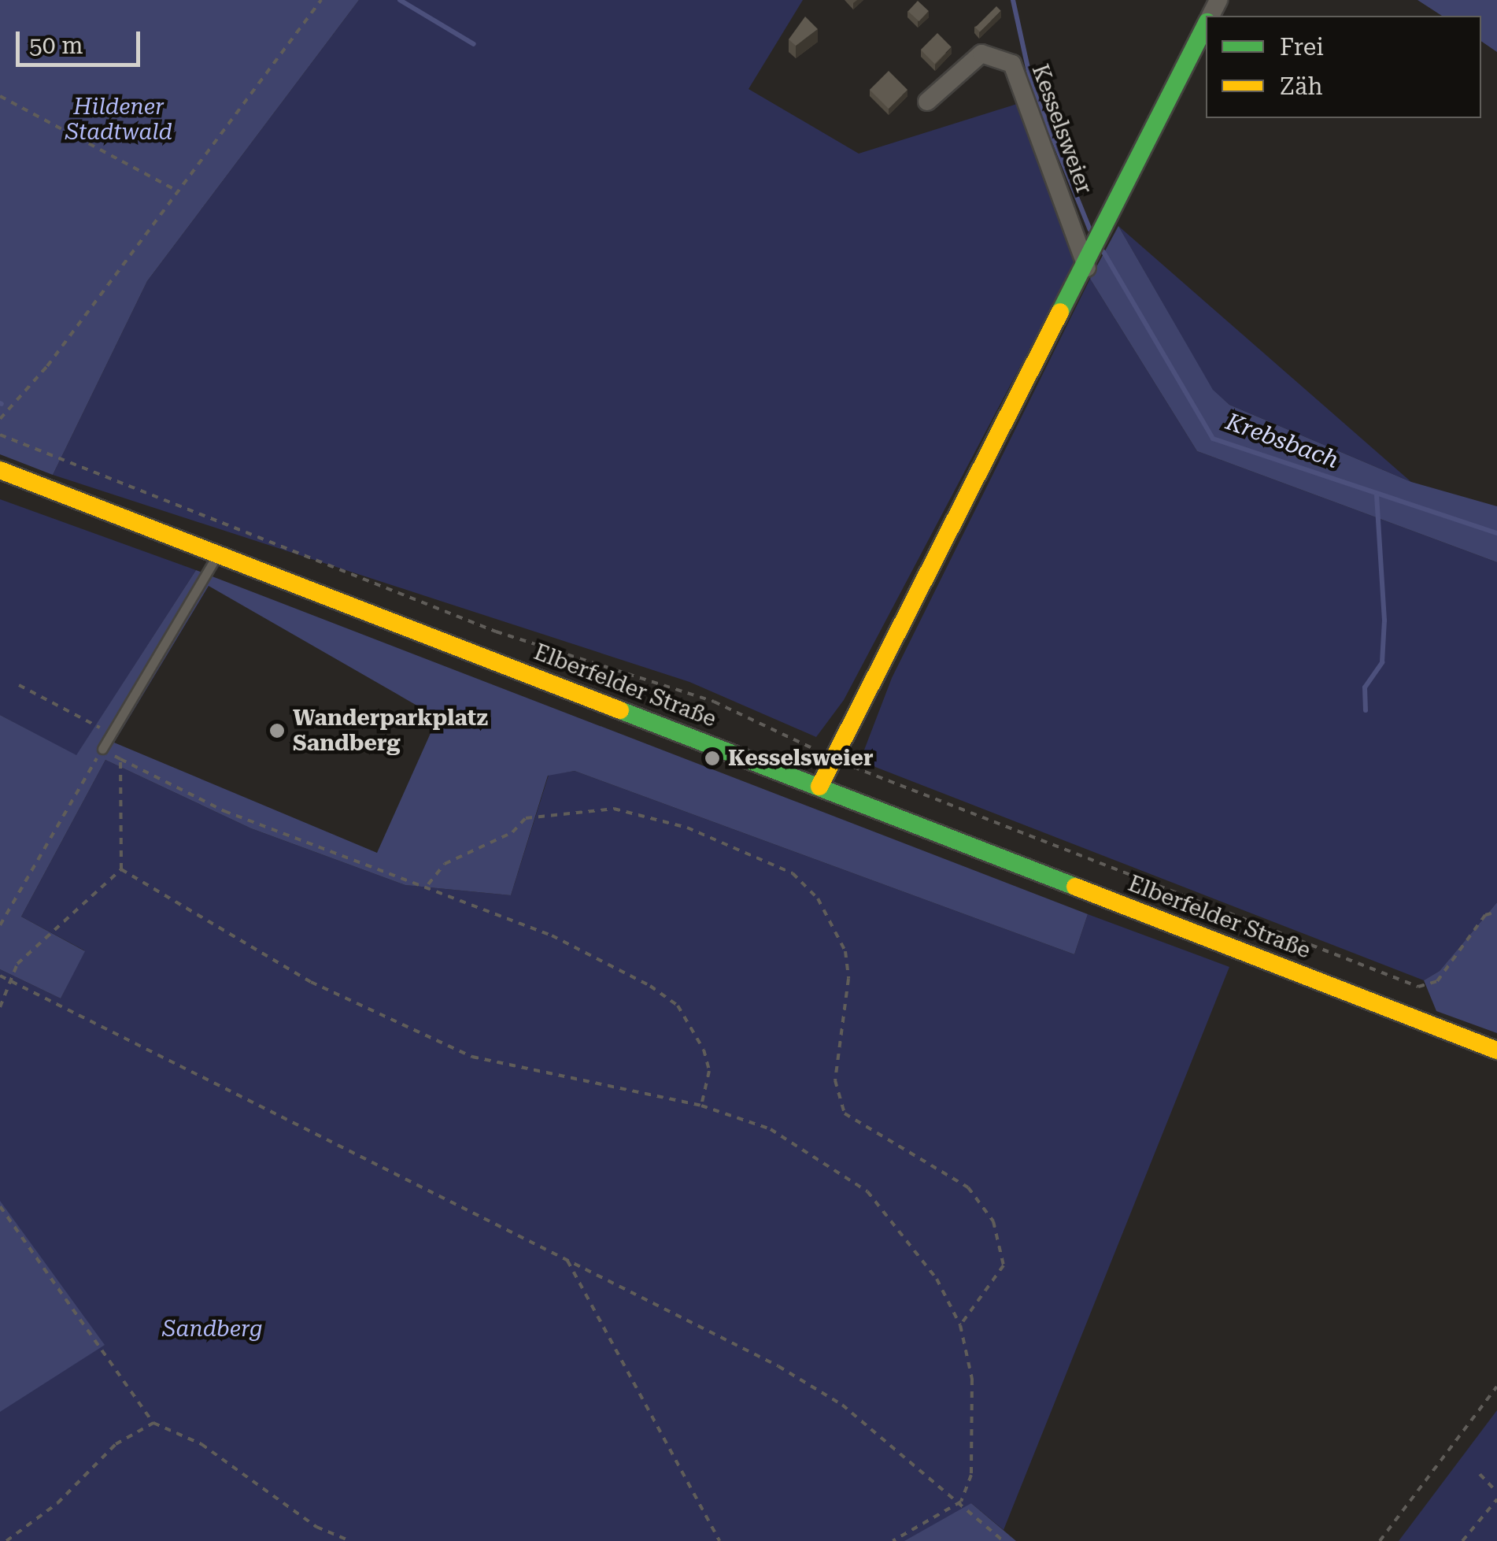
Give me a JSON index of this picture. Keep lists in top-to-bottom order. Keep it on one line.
{"streets":{"main road":["Kesselsweier","Elberfelder Straße"]},"crossings":[["Kesselsweier","Elberfelder Straße"]],"water":["Krebsbach"],"parks":["Hildener Stadtwald","Sandberg"],"places":["Wanderparkplatz Sandberg","Kesselsweier"],"legend":["Frei","Zäh"],"scale_bar":"50 m"}
